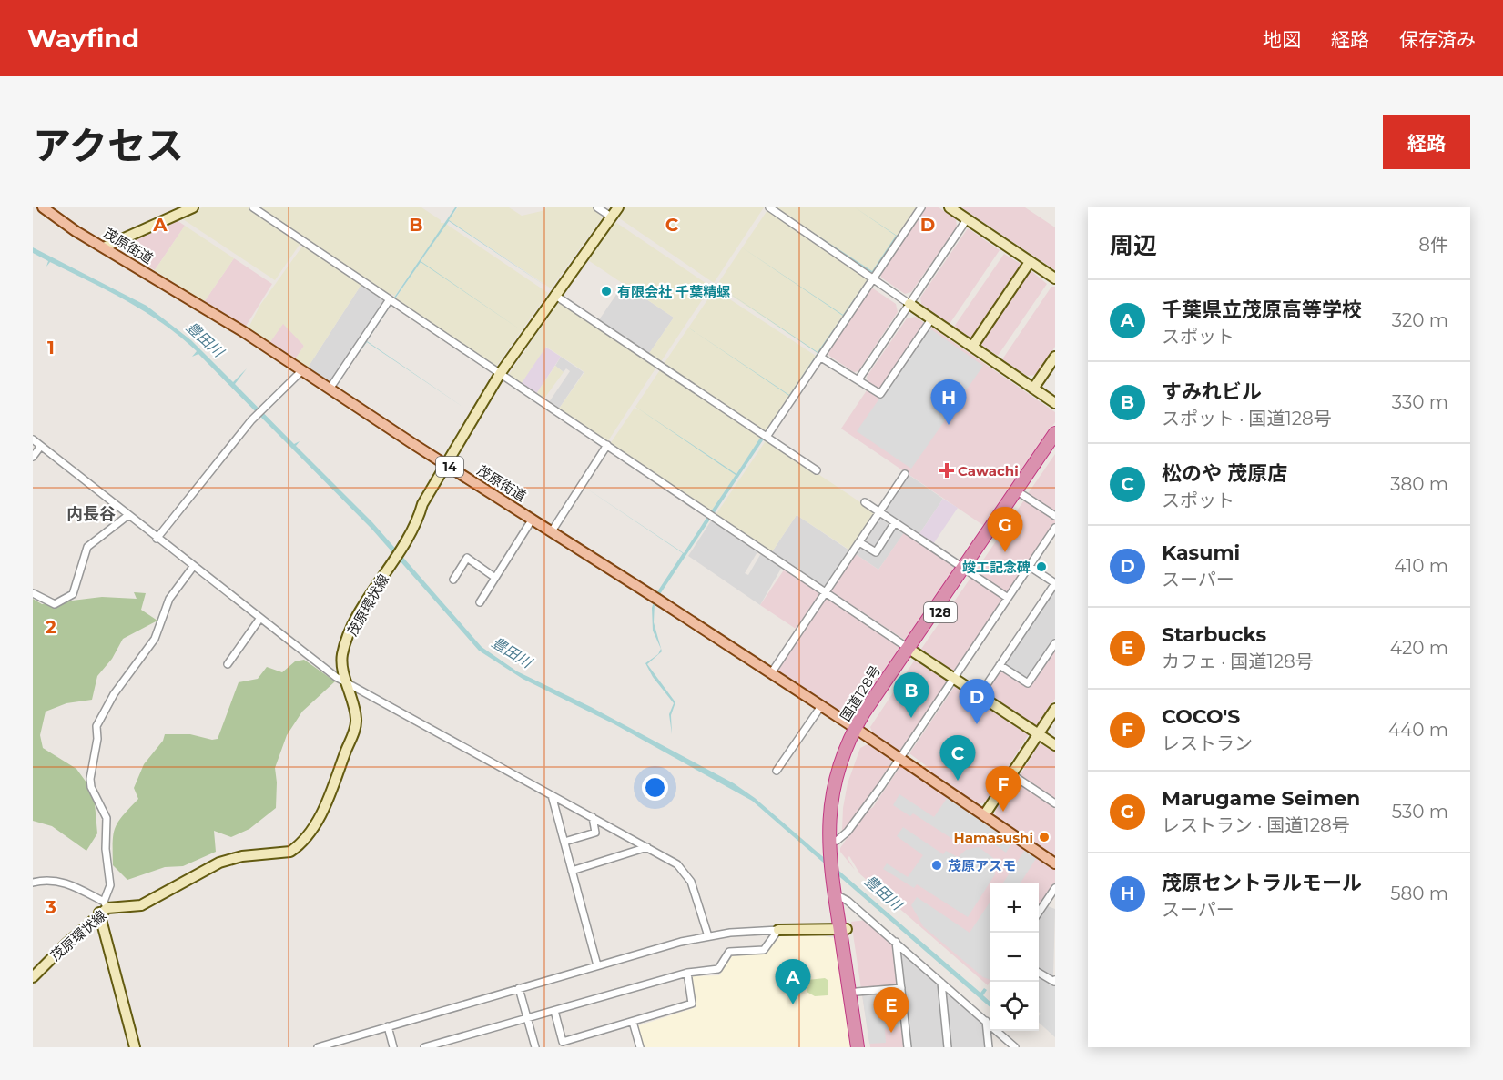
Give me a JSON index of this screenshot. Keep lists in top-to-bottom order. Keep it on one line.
{"streets":{"highway":["128","国道128号"],"main road":["茂原街道","14"],"street":["茂原環状線"]},"crossings":[["茂原街道","茂原環状線"],["茂原街道","国道128号"]],"districts":["内長谷"],"water":["豊田川"],"places":{"other":["有限会社 千葉精螺","竣工記念碑","Hamasushi","茂原アスモ"],"health":["Cawachi"]},"page":{"header":"Wayfind","nav":["地図","経路","保存済み"],"title":"アクセス","buttons":"経路","heading":["周辺","8件"],"list":[{"mark":"A","name":"千葉県立茂原高等学校","note":"スポット","value":"320 m"},{"mark":"B","name":"すみれビル","note":"スポット · 国道128号","value":"330 m"},{"mark":"C","name":"松のや 茂原店","note":"スポット","value":"380 m"},{"mark":"D","name":"Kasumi","note":"スーパー","value":"410 m"},{"mark":"E","name":"Starbucks","note":"カフェ · 国道128号","value":"420 m"},{"mark":"F","name":"COCO'S","note":"レストラン","value":"440 m"},{"mark":"G","name":"Marugame Seimen","note":"レストラン · 国道128号","value":"530 m"},{"mark":"H","name":"茂原セントラルモール","note":"スーパー","value":"580 m"}],"pins":["H","G","B","D","C","F","A","E"],"map_buttons":["+","−"]},"grid":{"columns":["A","B","C","D"],"rows":["1","2","3"]}}
